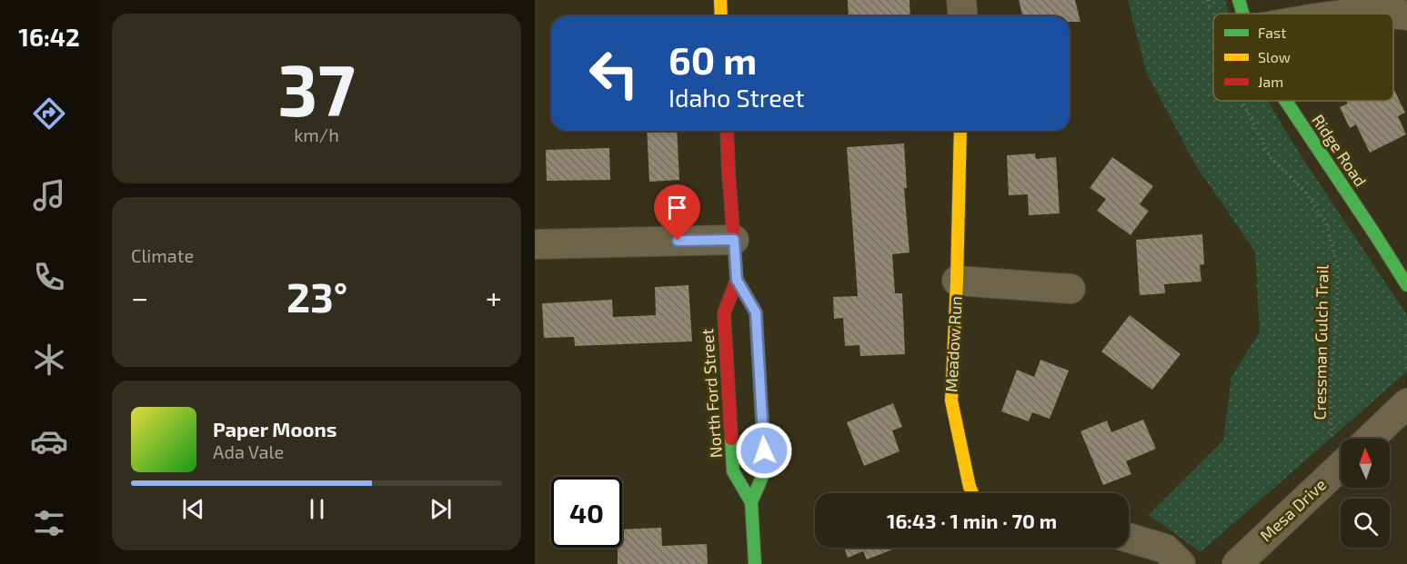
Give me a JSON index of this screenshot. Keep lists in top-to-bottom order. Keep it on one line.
{"streets":{"street":["Ridge Road","Meadow Run","North Ford Street","Mesa Drive"],"path":["Cressman Gulch Trail"]},"legend":["Fast","Slow","Jam"],"north":"top","page":{"tabs":"16:42","tile":[["37","km/h"],"Climate"],"turn":["60 m","Idaho Street"],"heat":["−","23°","+"],"song":["Paper Moons","Ada Vale"],"limit":"40","trip":"16:43 · 1 min · 70 m"}}
